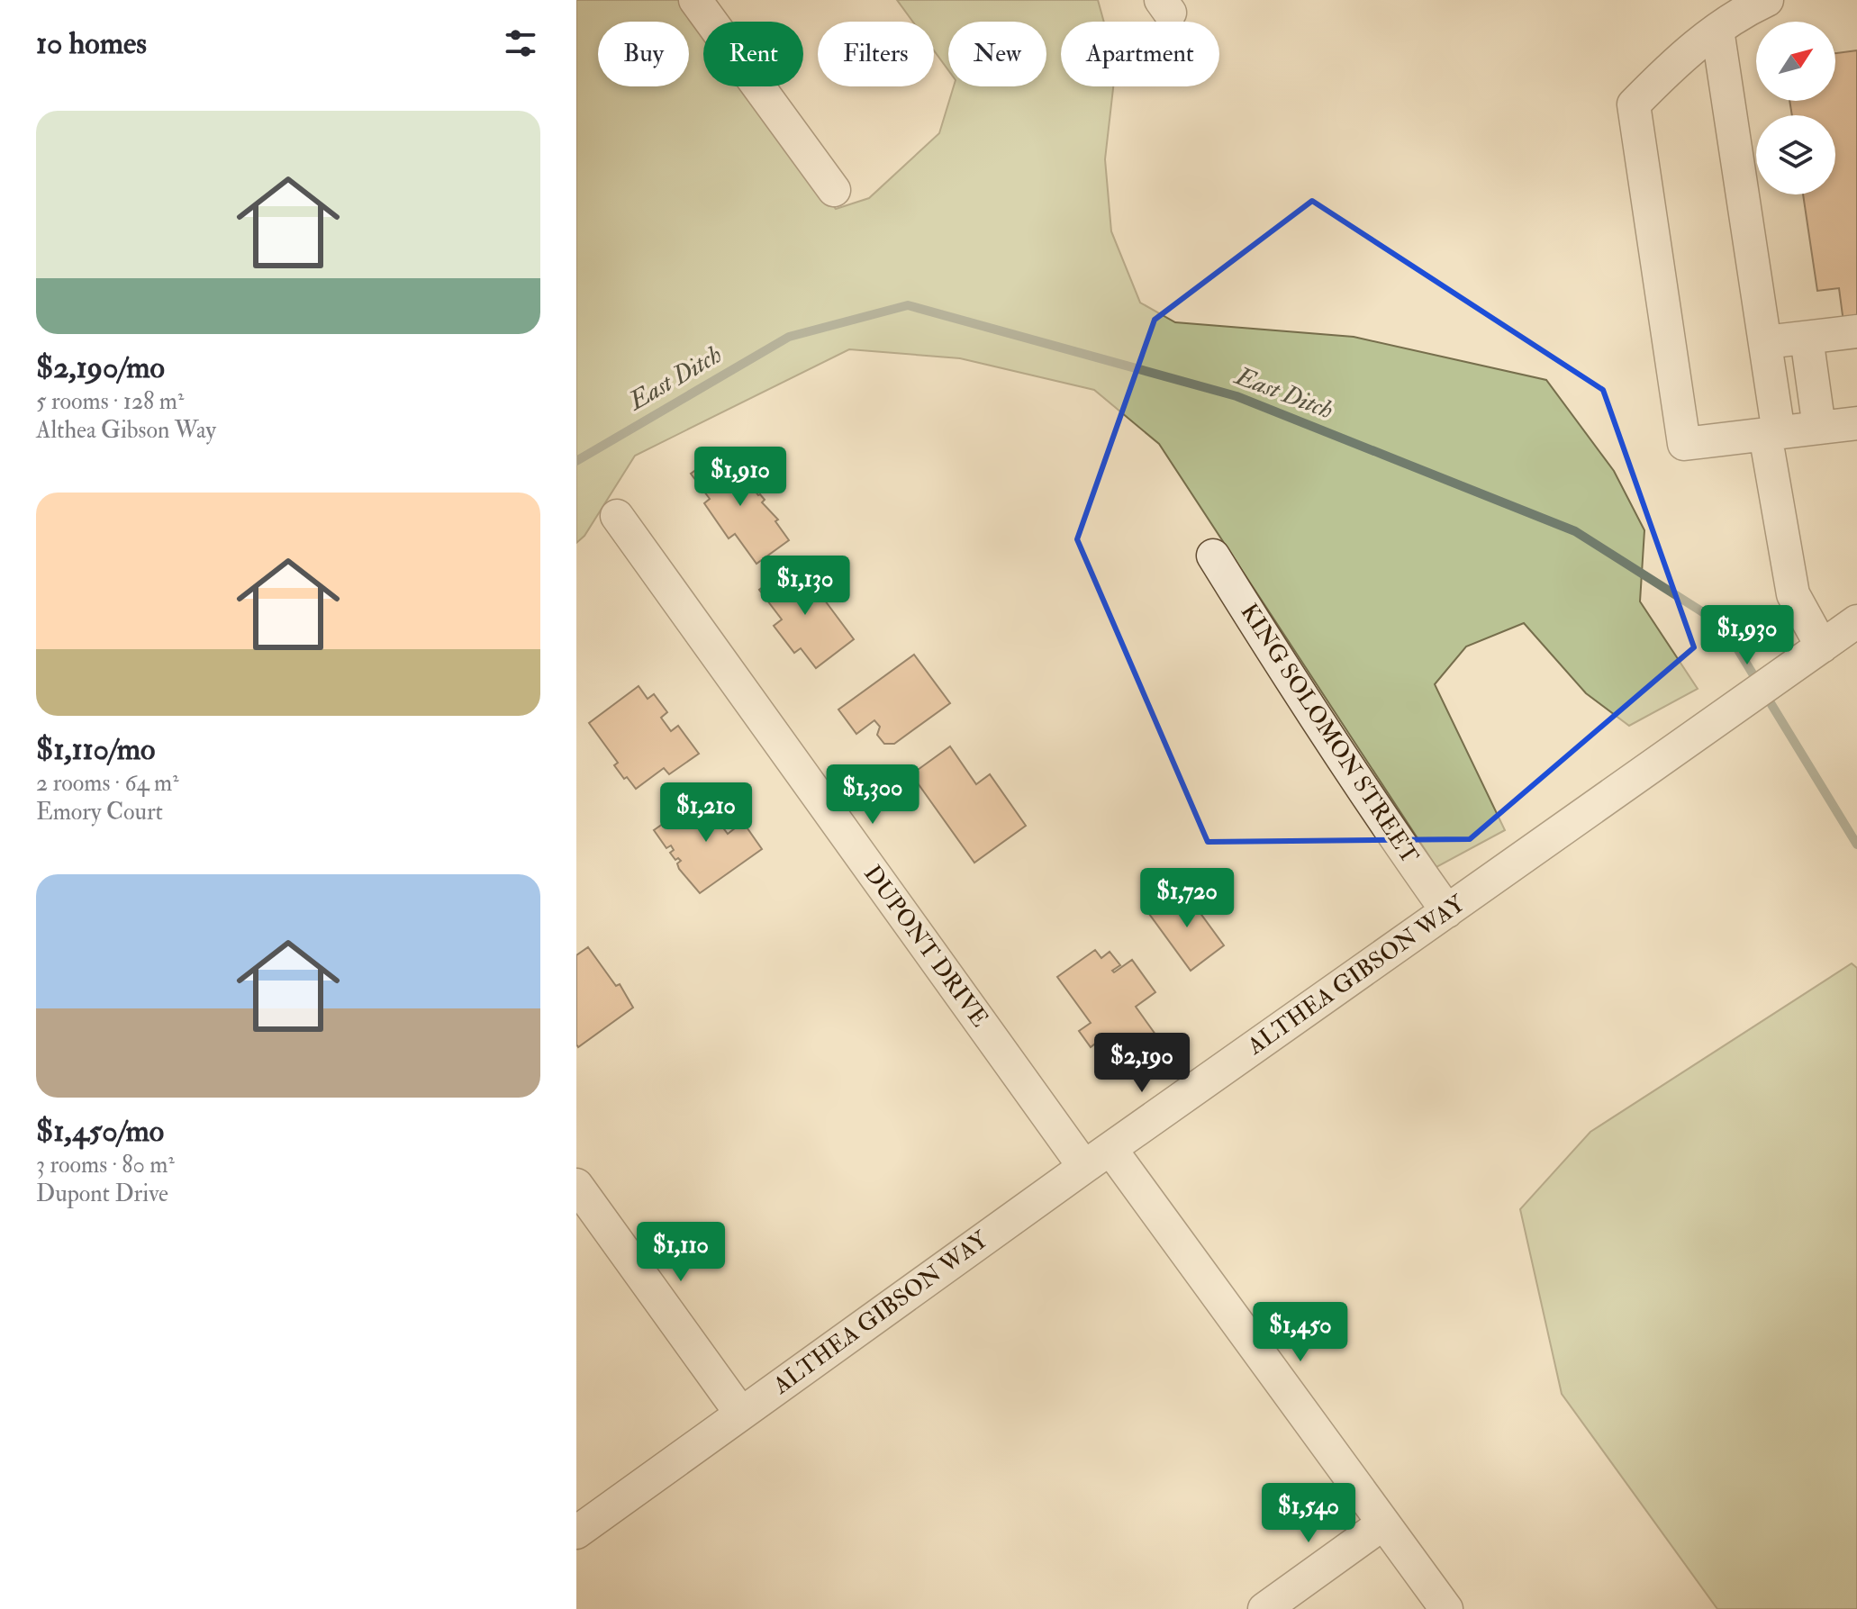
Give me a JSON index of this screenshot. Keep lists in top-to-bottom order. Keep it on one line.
{"streets":{"street":["KING SOLOMON STREET","DUPONT DRIVE","ALTHEA GIBSON WAY"]},"crossings":[["KING SOLOMON STREET","ALTHEA GIBSON WAY"],["DUPONT DRIVE","ALTHEA GIBSON WAY"]],"water":["East Ditch"],"north":"top right","page":{"heading":"10 homes","chip":["Buy","Rent","Filters","New","Apartment"],"list":[{"name":"$2,190/mo","note":"5 rooms · 128 m² · Althea Gibson Way"},{"name":"$1,110/mo","note":"2 rooms · 64 m² · Emory Court"},{"name":"$1,450/mo","note":"3 rooms · 80 m² · Dupont Drive"}],"price":["$1,910","$1,130","$1,930","$1,300","$1,210","$1,720","$2,190","$1,110","$1,450","$1,540"]}}
